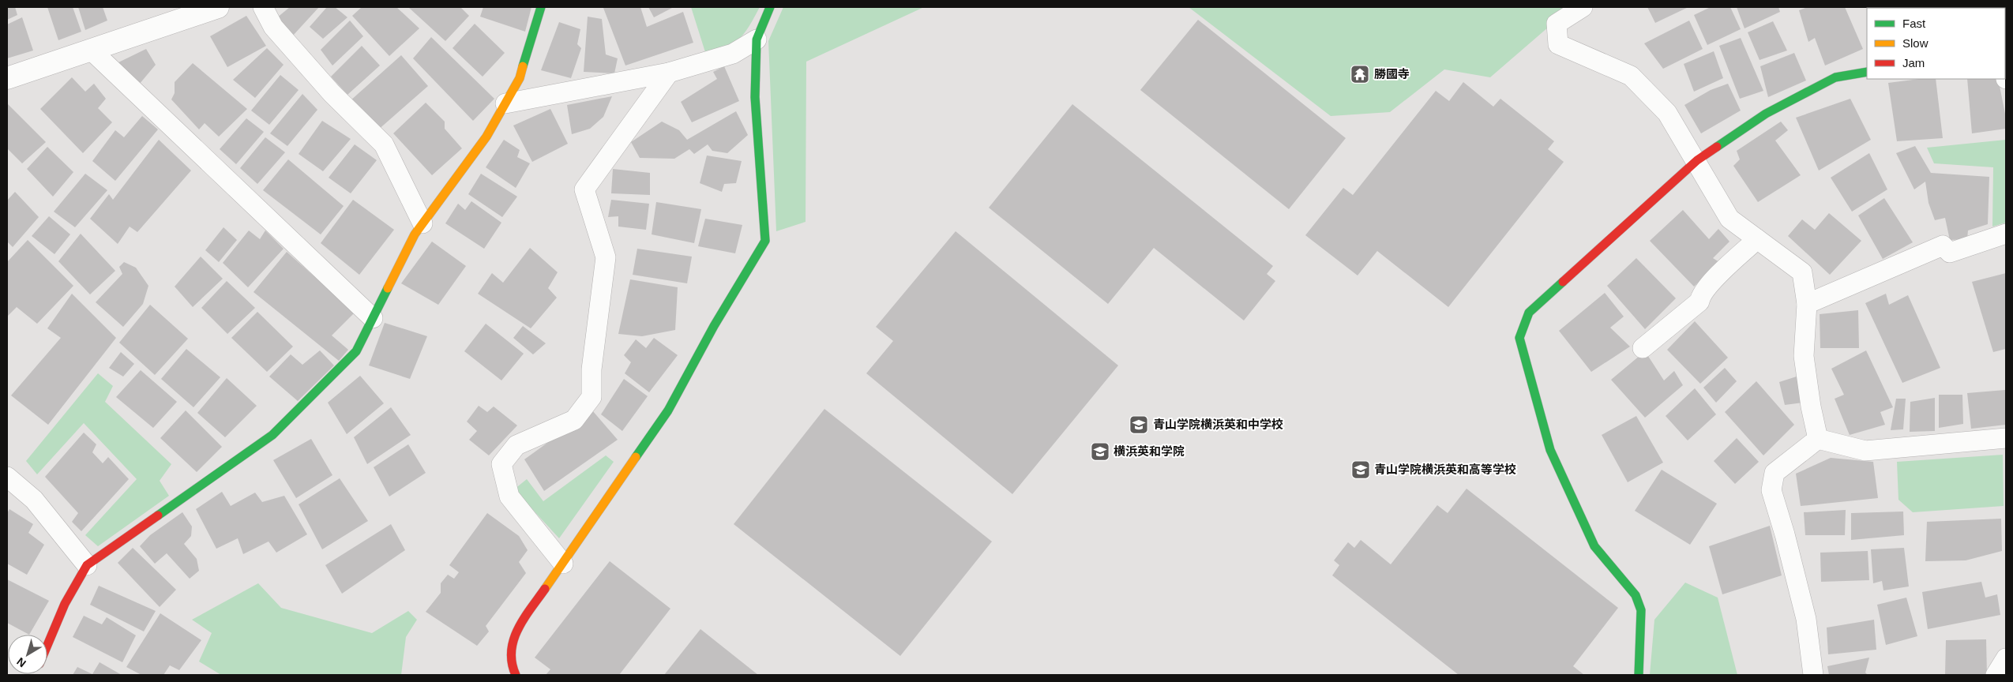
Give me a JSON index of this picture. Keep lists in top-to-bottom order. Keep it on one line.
{"places":{"temple":["勝國寺"],"school or university":["青山学院横浜英和中学校","横浜英和学院","青山学院横浜英和高等学校"]},"legend":["Fast","Slow","Jam"],"north":"bottom left"}
